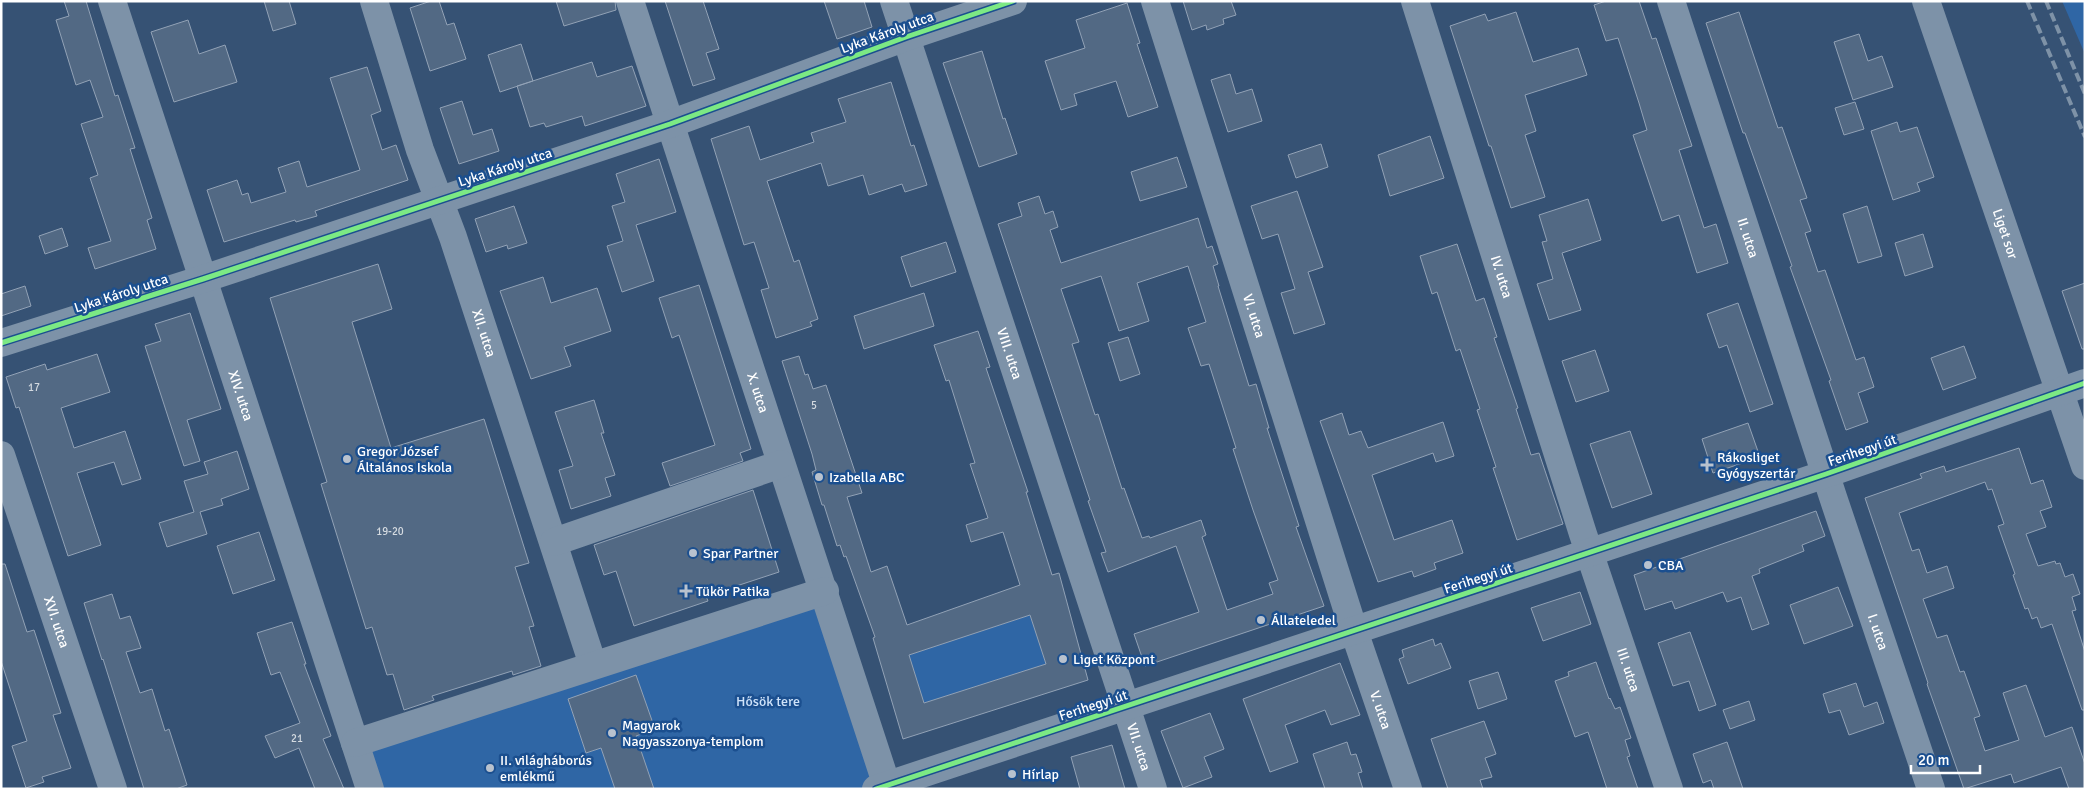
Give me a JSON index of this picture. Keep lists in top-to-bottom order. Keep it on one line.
{"streets":{"street":["Lyka Károly utca","Liget sor","II. utca","IV. utca","VI. utca","XII. utca","VIII. utca","X. utca","XIV. utca","Ferihegyi út","XVI. utca","I. utca","III. utca","V. utca","VII. utca"]},"crossings":[["Lyka Károly utca","XII. utca"],["Lyka Károly utca","VIII. utca"],["Lyka Károly utca","X. utca"],["Lyka Károly utca","XIV. utca"],["Liget sor","Ferihegyi út"],["II. utca","Ferihegyi út"],["II. utca","I. utca"],["IV. utca","Ferihegyi út"],["IV. utca","III. utca"],["VI. utca","Ferihegyi út"],["VI. utca","V. utca"],["VIII. utca","Ferihegyi út"],["VIII. utca","VII. utca"],["X. utca","Ferihegyi út"],["Ferihegyi út","I. utca"],["Ferihegyi út","III. utca"],["Ferihegyi út","V. utca"],["Ferihegyi út","VII. utca"]],"parks":["Hősök tere"],"places":{"other":["Gregor József Általános Iskola","Izabella ABC","Spar Partner","CBA","Állateledel","Liget Központ","Magyarok Nagyasszonya-templom","II. világháborús emlékmű","Hírlap"],"health":["Rákosliget Gyógyszertár","Tükör Patika"]},"house_numbers":["17","5","19-20","21"],"scale_bar":"20 m"}
